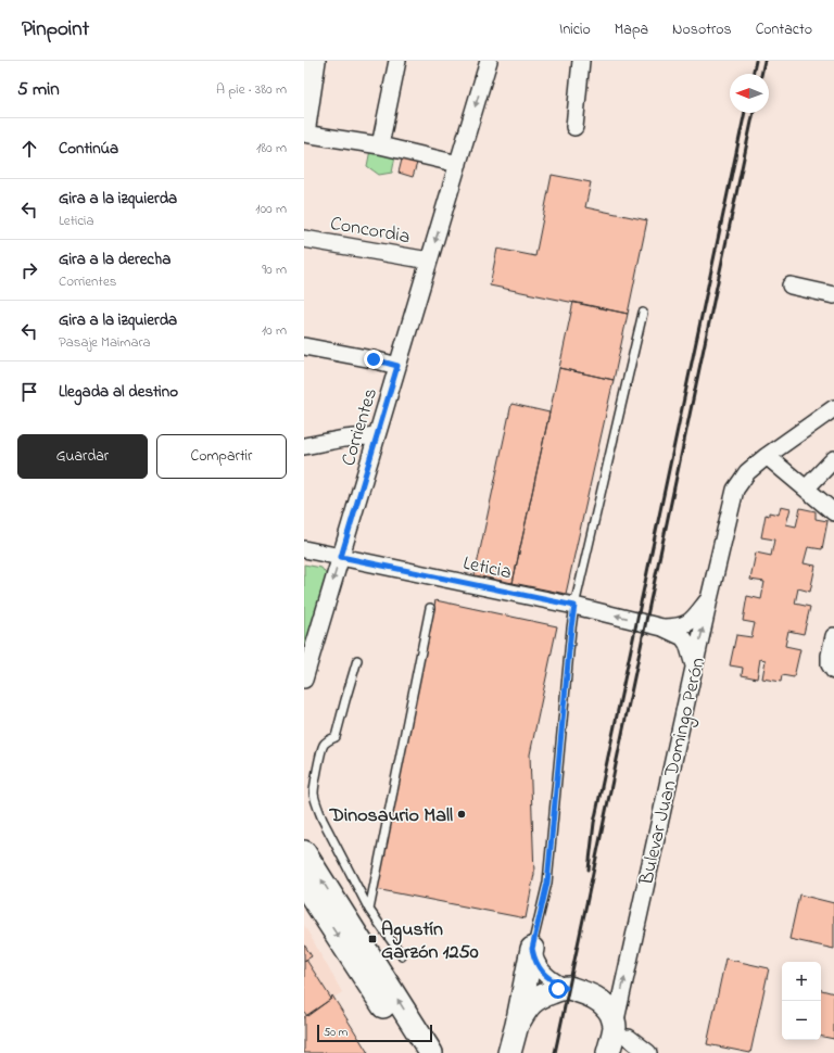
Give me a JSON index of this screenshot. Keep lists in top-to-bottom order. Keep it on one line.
{"streets":{"main road":["Bulevar Juan Domingo Perón"],"street":["Concordia","Corrientes","Leticia"]},"crossings":[["Concordia","Corrientes"],["Corrientes","Leticia"],["Leticia","Bulevar Juan Domingo Perón"]],"one_way":["Bulevar Juan Domingo Perón"],"places":{"other":["Dinosaurio Mall"],"transit":["Agustín Garzón 1250"]},"scale_bar":"50 m","north":"left","page":{"header":"Pinpoint","nav":["Inicio","Mapa","Nosotros","Contacto"],"heading":["5 min","A pie · 380 m"],"list":[["Continúa","180 m"],["Gira a la izquierda","Leticia","100 m"],["Gira a la derecha","Corrientes","90 m"],["Gira a la izquierda","Pasaje Maimara","10 m"],"Llegada al destino"],"buttons":["Guardar","Compartir"],"map_buttons":["+","−"],"scale":"50 m"}}
